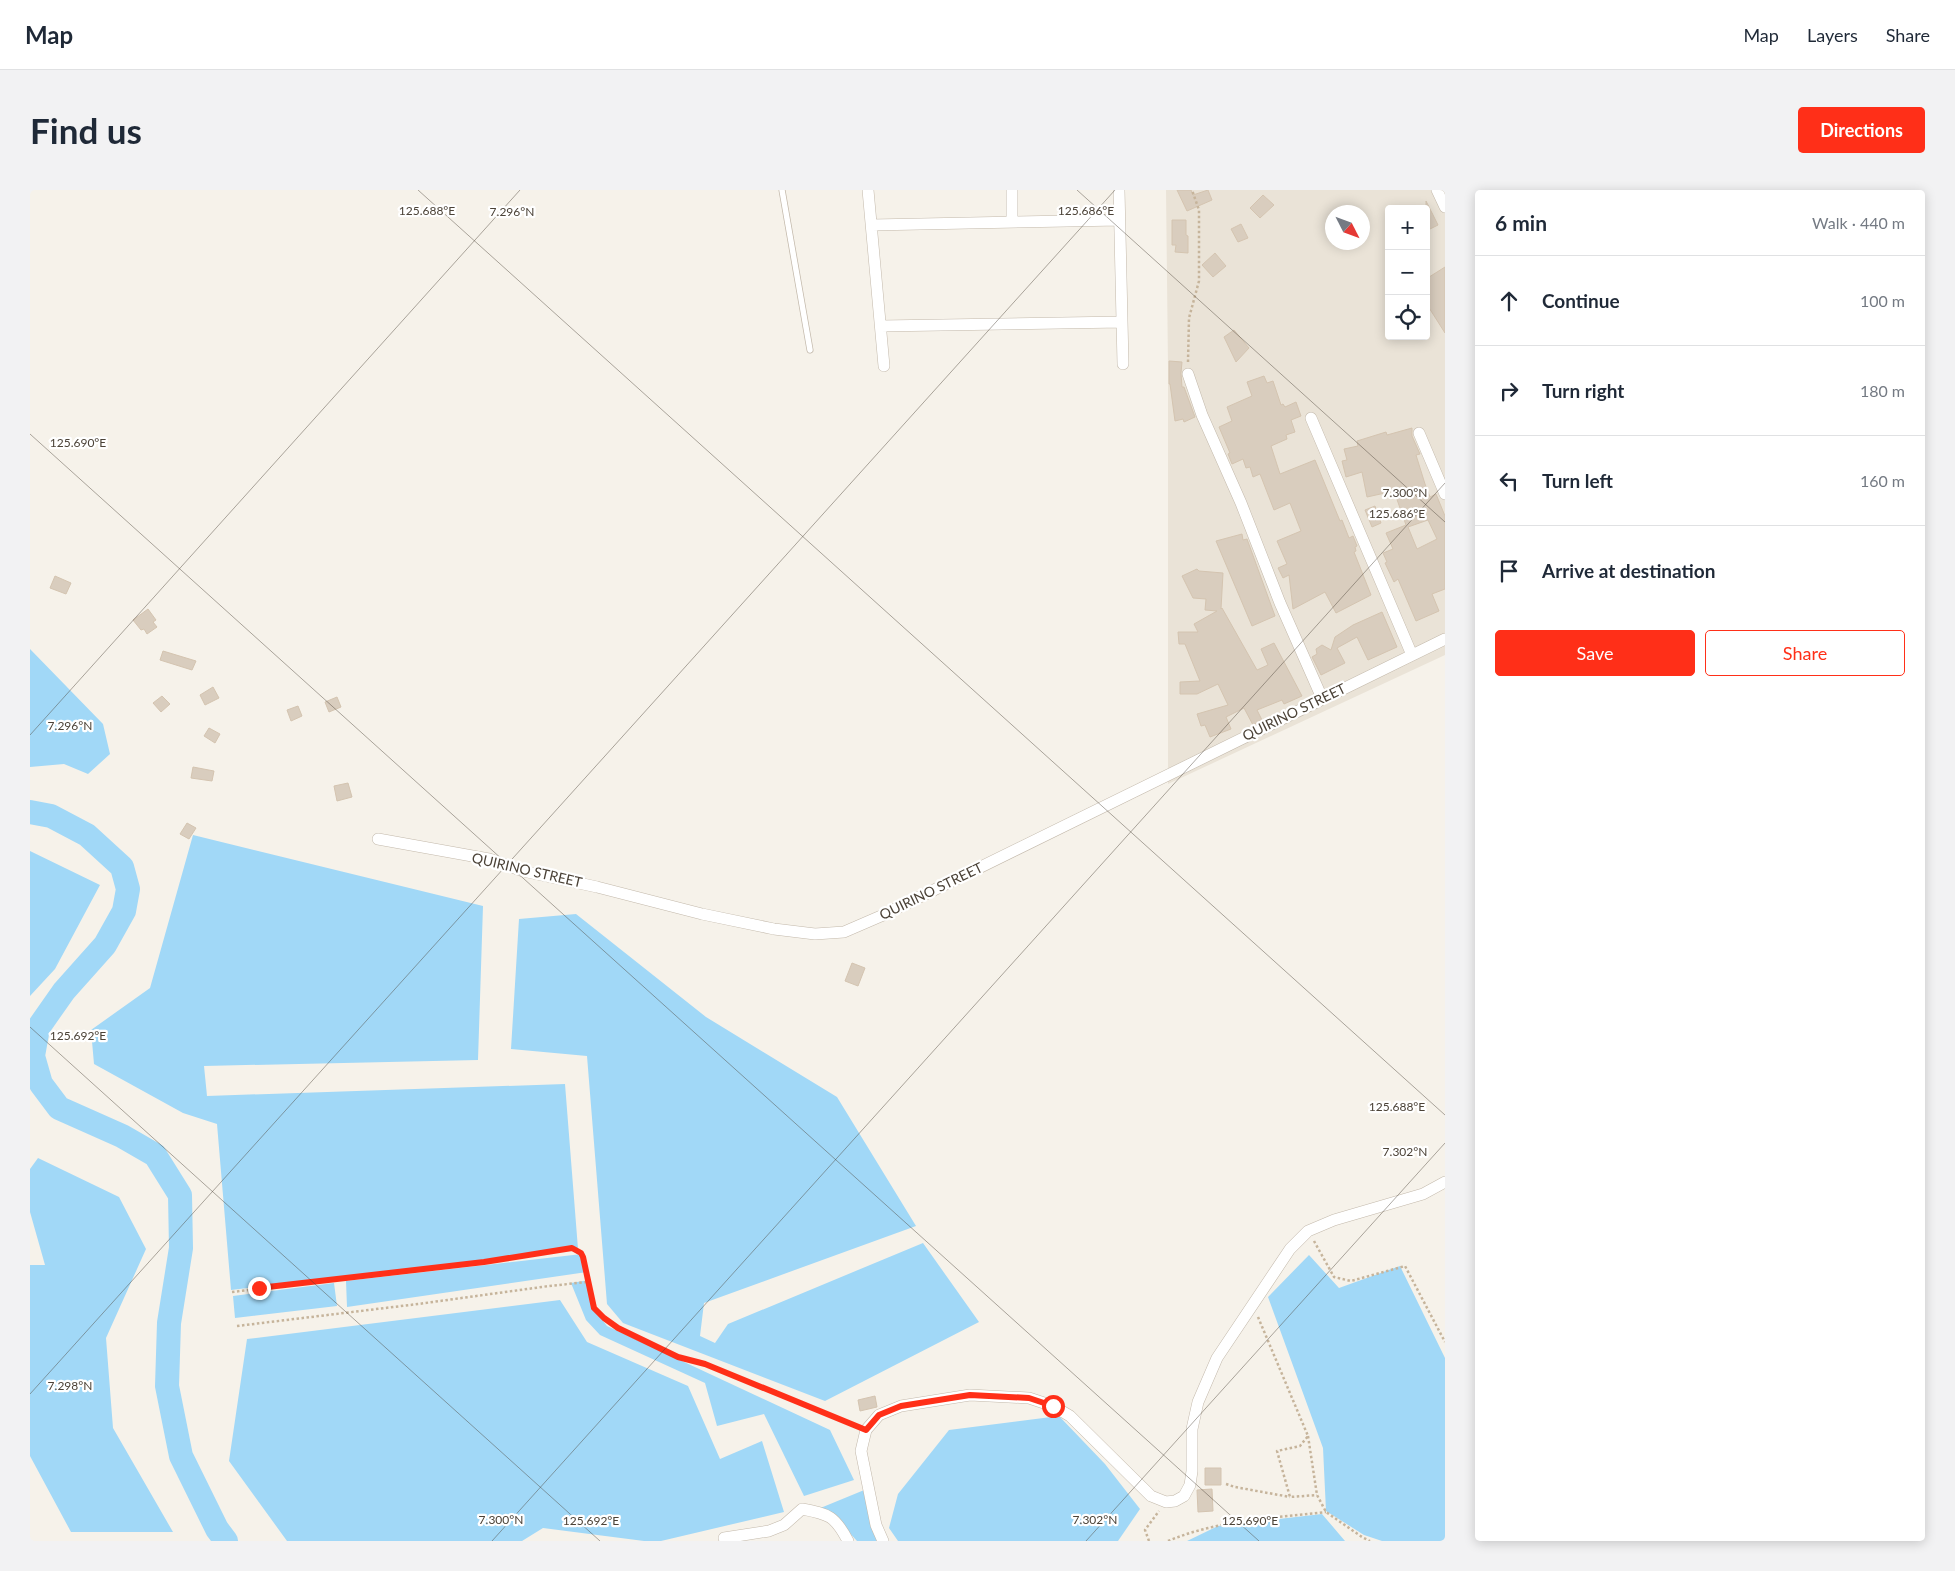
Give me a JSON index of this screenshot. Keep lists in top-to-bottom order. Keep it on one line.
{"streets":{"street":["QUIRINO STREET"]},"north":"bottom right","page":{"header":"Map","nav":["Map","Layers","Share"],"buttons":["Directions",["Save","Share"]],"title":"Find us","heading":["6 min","Walk · 440 m"],"map_buttons":["+","−"],"list":[["Continue","100 m"],["Turn right","180 m"],["Turn left","160 m"],"Arrive at destination"]},"coordinates":["125.688°E","125.686°E","7.296°N","125.690°E","7.300°N","125.692°E","7.302°N","7.298°N"]}
